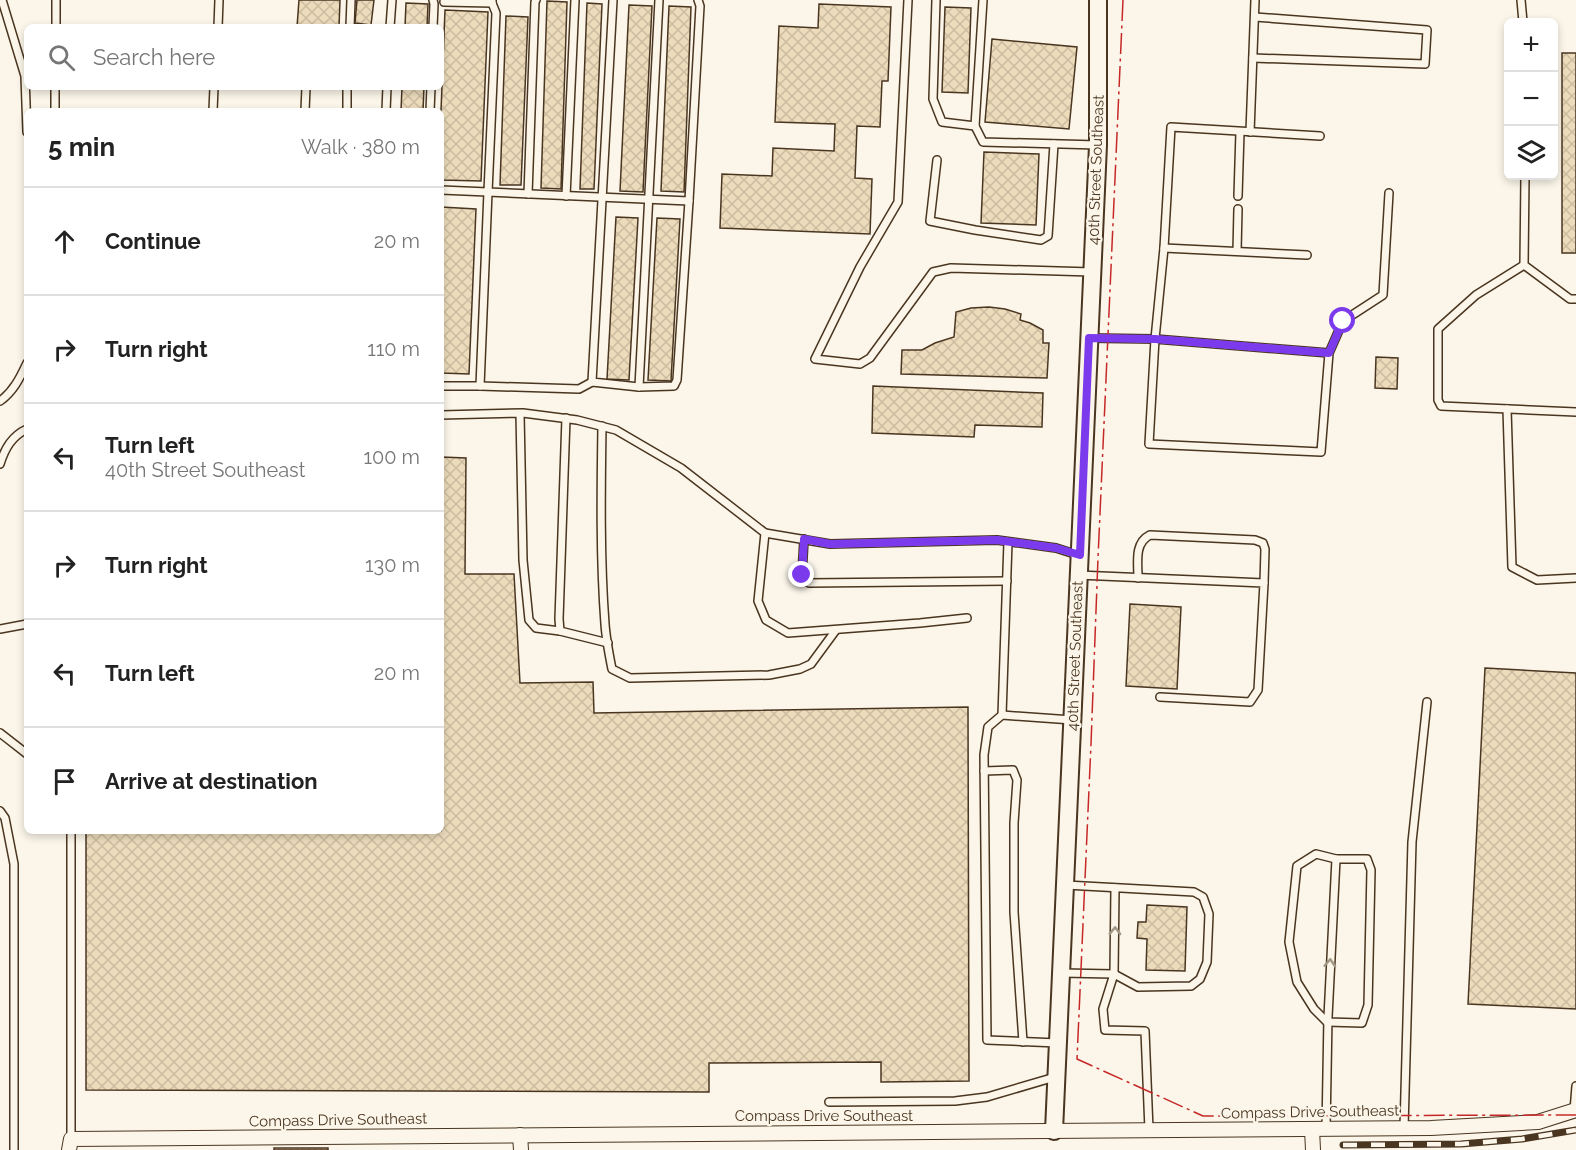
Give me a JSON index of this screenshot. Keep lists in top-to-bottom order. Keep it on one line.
{"streets":{"street":["40th Street Southeast","Compass Drive Southeast"]},"crossings":[["40th Street Southeast","Compass Drive Southeast"]],"page":{"map_buttons":["+","−"],"search":"Search here","heading":["5 min","Walk · 380 m"],"list":[["Continue","20 m"],["Turn right","110 m"],["Turn left","40th Street Southeast","100 m"],["Turn right","130 m"],["Turn left","20 m"],"Arrive at destination"]}}
